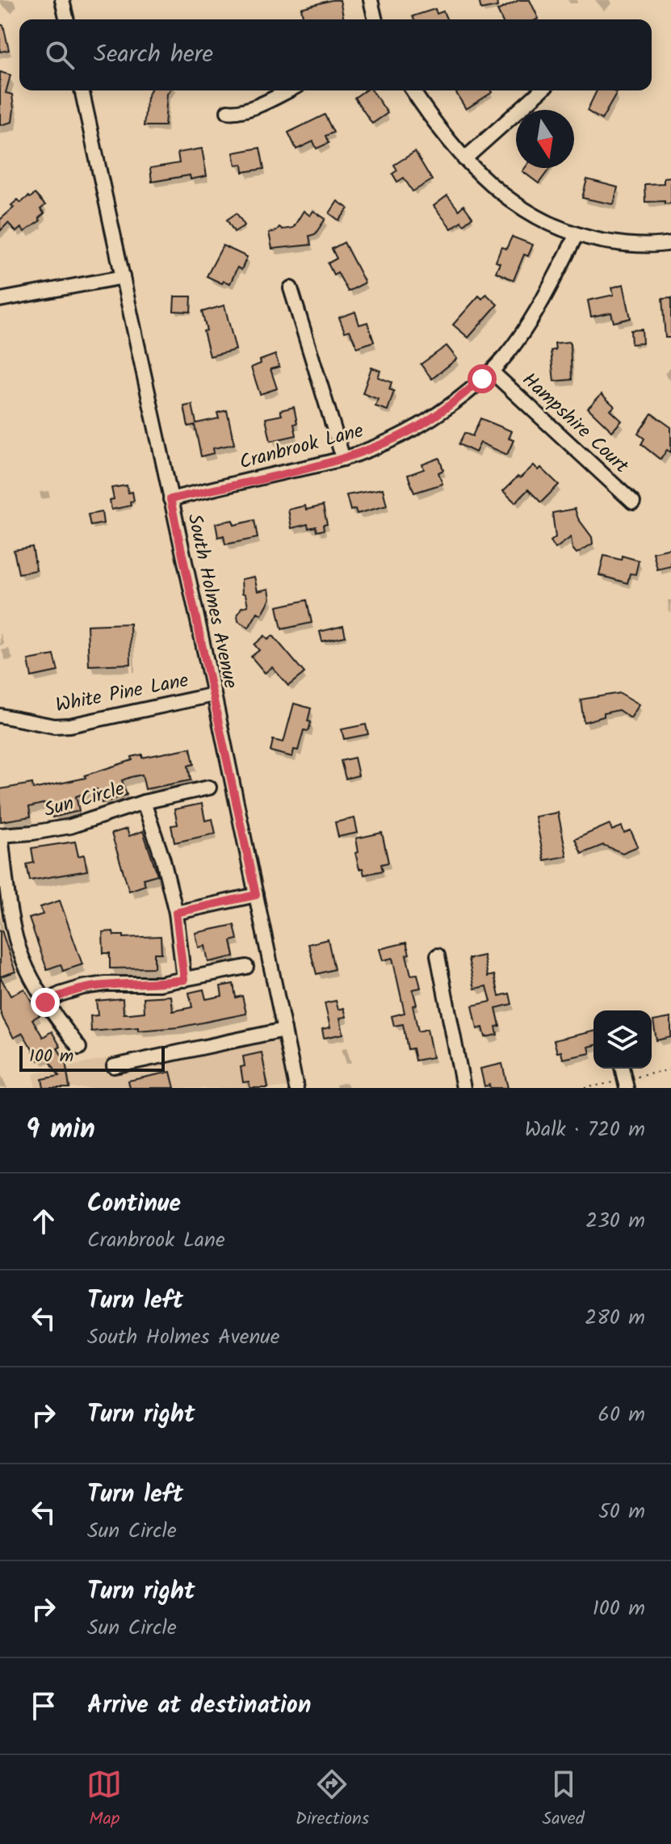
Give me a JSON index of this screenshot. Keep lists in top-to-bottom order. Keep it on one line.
{"streets":{"street":["Hampshire Court","Cranbrook Lane","South Holmes Avenue","White Pine Lane","Sun Circle"]},"crossings":[["Hampshire Court","Cranbrook Lane"],["Cranbrook Lane","South Holmes Avenue"],["South Holmes Avenue","White Pine Lane"]],"scale_bar":"100 m","north":"bottom","page":{"search":"Search here","scale":"100 m","heading":["9 min","Walk · 720 m"],"list":[["Continue","Cranbrook Lane","230 m"],["Turn left","South Holmes Avenue","280 m"],["Turn right","60 m"],["Turn left","Sun Circle","50 m"],["Turn right","Sun Circle","100 m"],"Arrive at destination"],"nav":["Map","Directions","Saved"]}}
